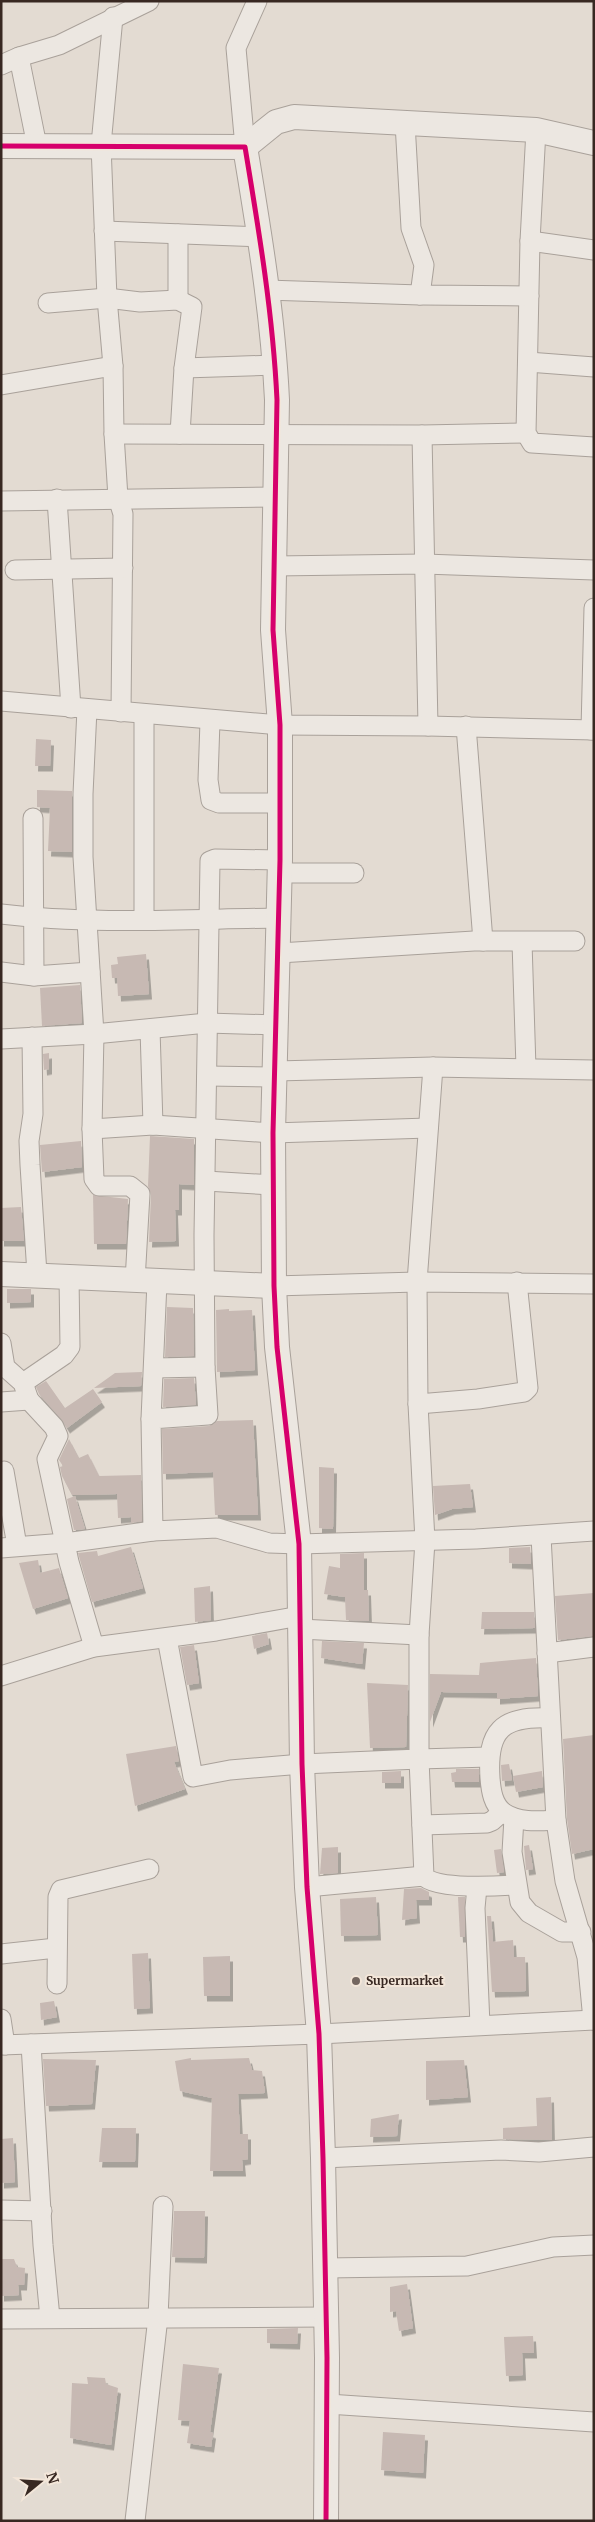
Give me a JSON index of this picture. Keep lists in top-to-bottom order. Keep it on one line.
{"places":["Supermarket"],"north":"right"}
